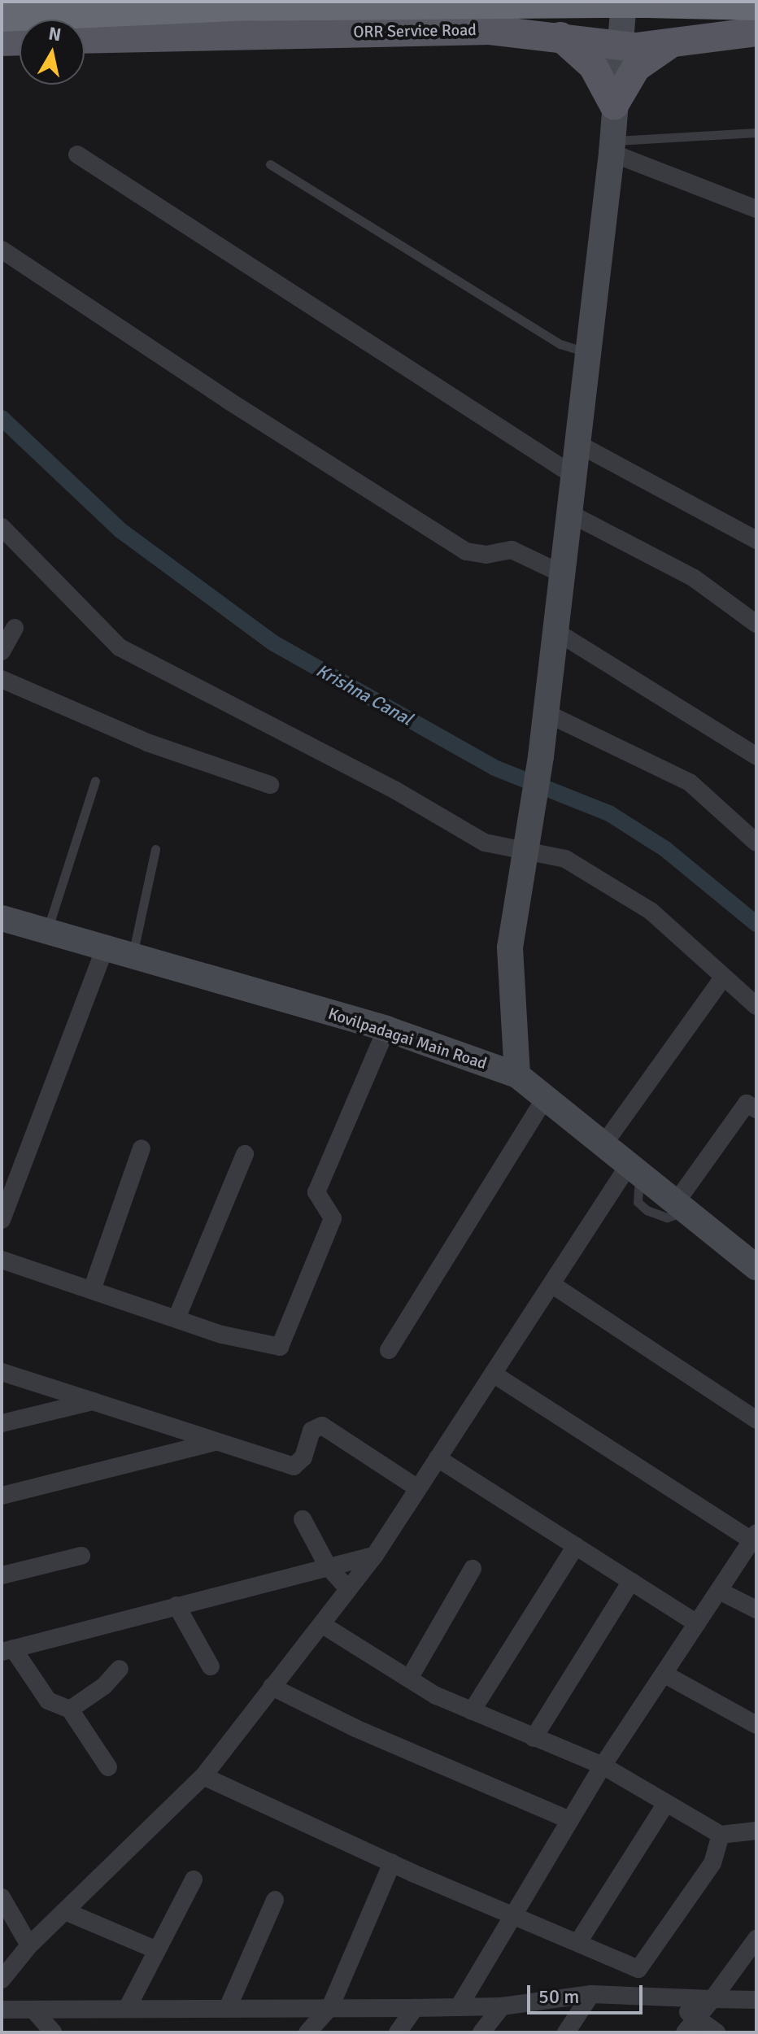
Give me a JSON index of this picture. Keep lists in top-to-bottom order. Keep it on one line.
{"streets":{"main road":["ORR Service Road"],"street":["Kovilpadagai Main Road"]},"water":["Krishna Canal"],"scale_bar":"50 m","north":"top"}
